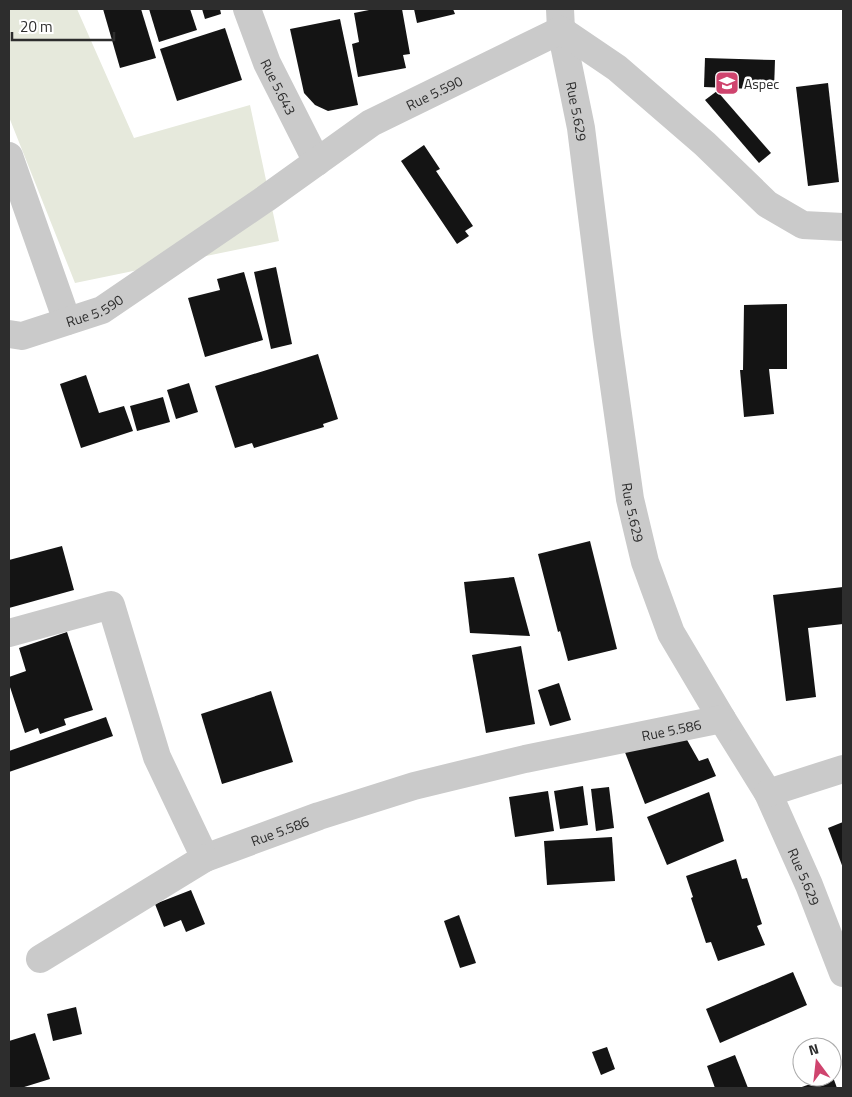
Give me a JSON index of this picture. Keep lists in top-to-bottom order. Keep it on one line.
{"streets":{"street":["Rue 5.643","Rue 5.590","Rue 5.629","Rue 5.586"]},"crossings":[["Rue 5.643","Rue 5.590"],["Rue 5.590","Rue 5.629"],["Rue 5.629","Rue 5.586"]],"places":{"school or university":["Aspec"]},"scale_bar":"20 m","north":"top"}
